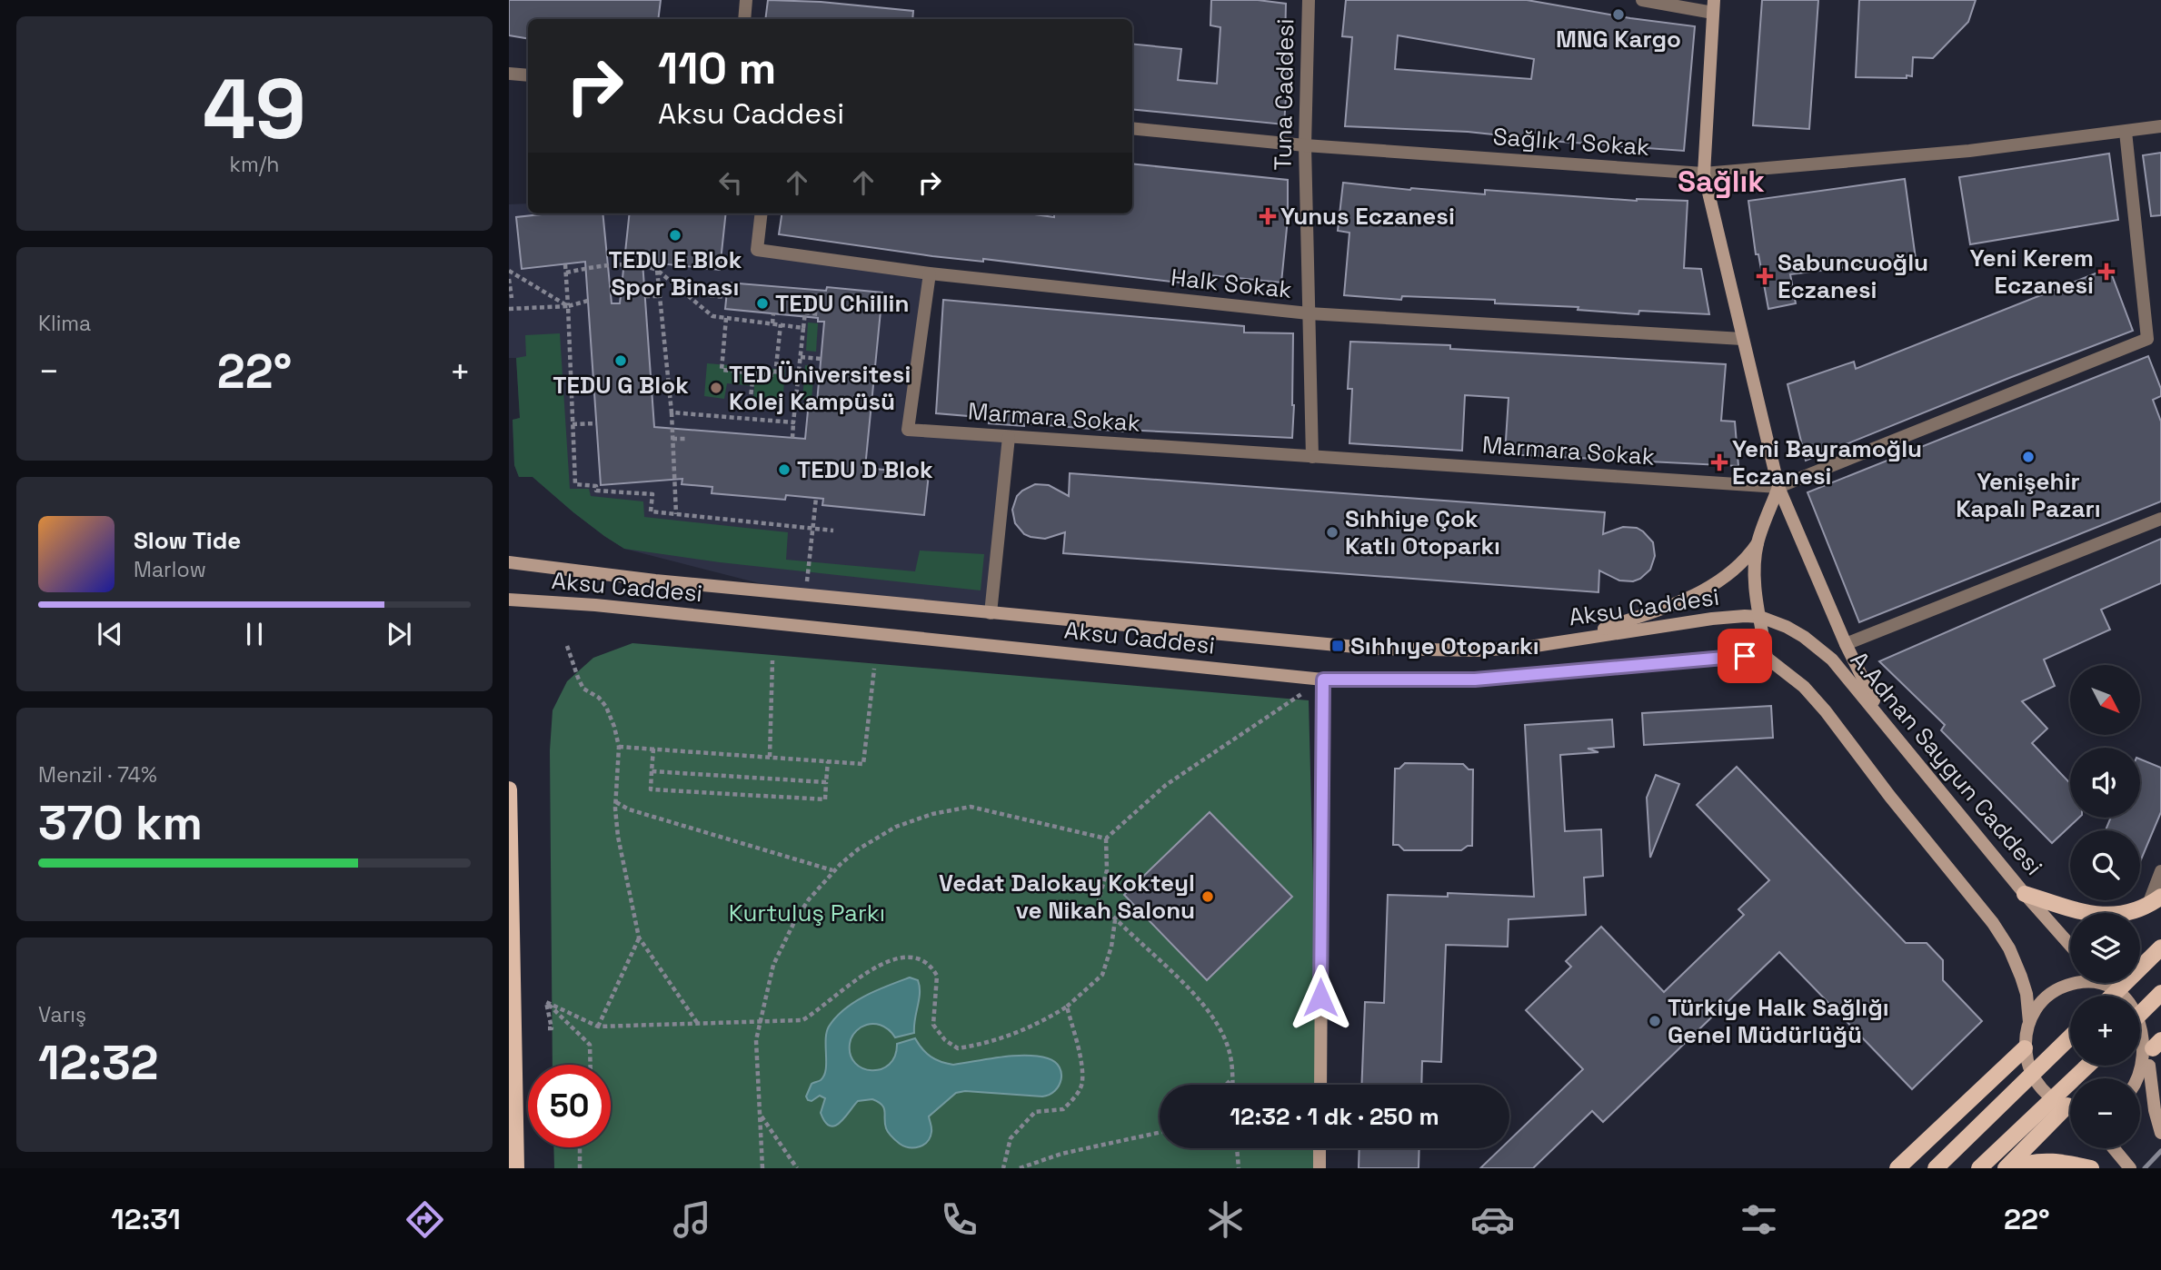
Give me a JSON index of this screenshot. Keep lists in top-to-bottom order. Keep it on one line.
{"streets":{"main road":["Aksu Caddesi","A.Adnan Saygun Caddesi"],"street":["Tuna Caddesi","Sağlık 1 Sokak","Halk Sokak","Marmara Sokak"]},"crossings":[["Tuna Caddesi","Sağlık 1 Sokak"],["Tuna Caddesi","Halk Sokak"],["Tuna Caddesi","Marmara Sokak"],["Sağlık 1 Sokak","Marmara Sokak"],["Halk Sokak","Marmara Sokak"],["Aksu Caddesi","A.Adnan Saygun Caddesi"]],"districts":["Sağlık"],"parks":["Kurtuluş Parkı"],"places":{"other":["MNG Kargo","TEDU E Blok Spor Binası","TEDU Chillin","TEDU G Blok","TED Üniversitesi Kolej Kampüsü","Yenişehir Kapalı Pazarı","TEDU D Blok","Sıhhiye Çok Katlı Otoparkı","Vedat Dalokay Kokteyl ve Nikah Salonu","Türkiye Halk Sağlığı Genel Müdürlüğü"],"health":["Yunus Eczanesi","Yeni Kerem Eczanesi","Sabuncuoğlu Eczanesi","Yeni Bayramoğlu Eczanesi"],"transit":["Sıhhıye Otoparkı"]},"north":"bottom right","page":{"tile":[["49","km/h"],"Klima",["Menzil · 74%","370 km"],["Varış","12:32"]],"turn":["110 m","Aksu Caddesi"],"heat":["−","22°","+"],"song":["Slow Tide","Marlow"],"map_buttons":["+","−"],"limit":"50","trip":"12:32 · 1 dk · 250 m","tabs":["12:31","22°"]}}
